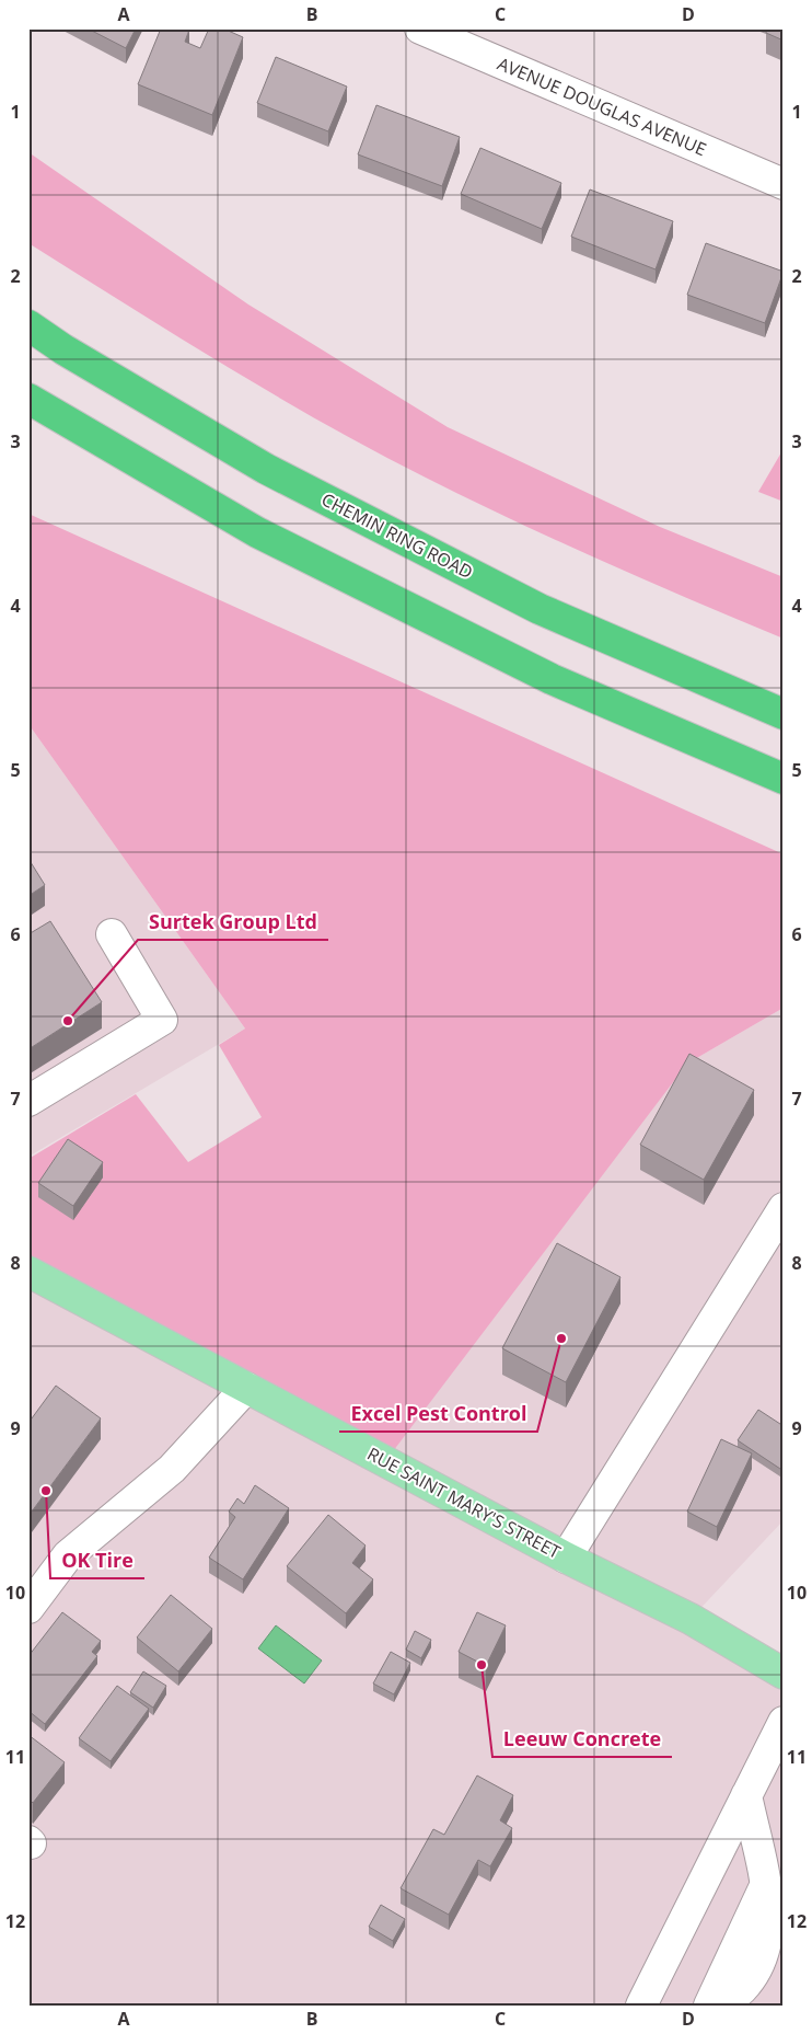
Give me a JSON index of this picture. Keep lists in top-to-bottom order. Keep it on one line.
{"streets":{"highway":["CHEMIN RING ROAD"],"main road":["RUE SAINT MARY'S STREET"],"street":["AVENUE DOUGLAS AVENUE"]},"places":["Surtek Group Ltd","Excel Pest Control","OK Tire","Leeuw Concrete"],"grid":{"columns":["A","B","C","D"],"rows":["1","2","3","4","5","6","7","8","9","10","11","12"]}}
